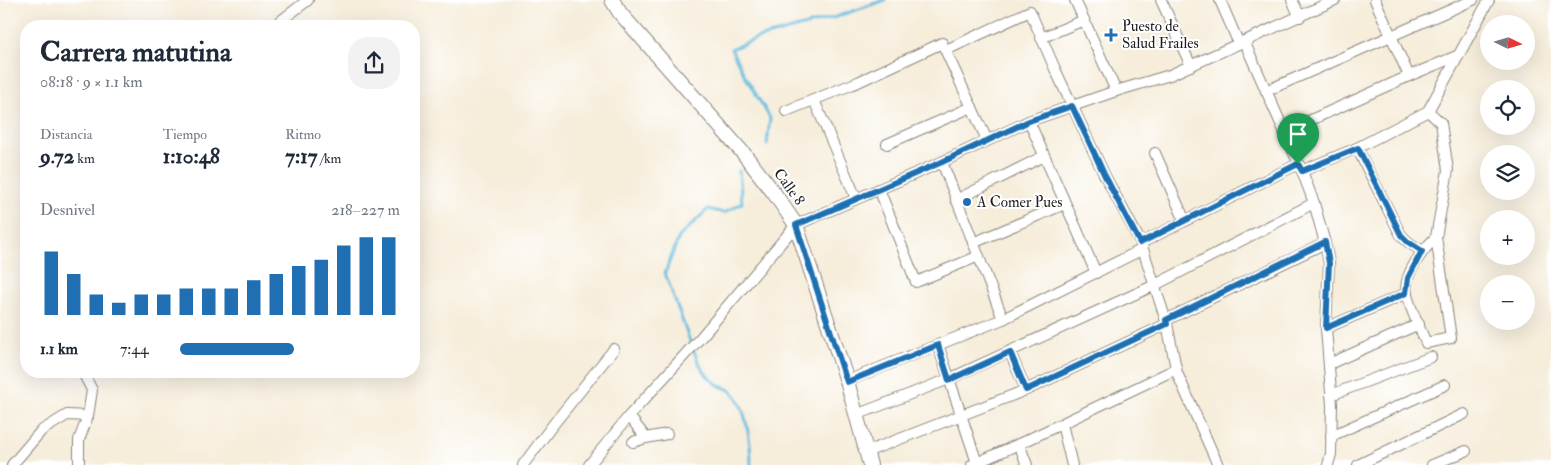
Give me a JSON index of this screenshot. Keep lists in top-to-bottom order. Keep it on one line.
{"streets":{"street":["Calle 8"]},"places":{"health":["Puesto de Salud Frailes"],"other":["A Comer Pues"]},"north":"right","page":{"map_buttons":["+","−"],"heading":["Carrera matutina","08:18 · 9 × 1.1 km"],"stats":[["Distancia","9.72 km"],["Tiempo","1:10:48"],["Ritmo","7:17 /km"]],"chart":["Desnivel","218–227 m"],"list":[{"name":"1.1 km","note":"7:44"}]}}
